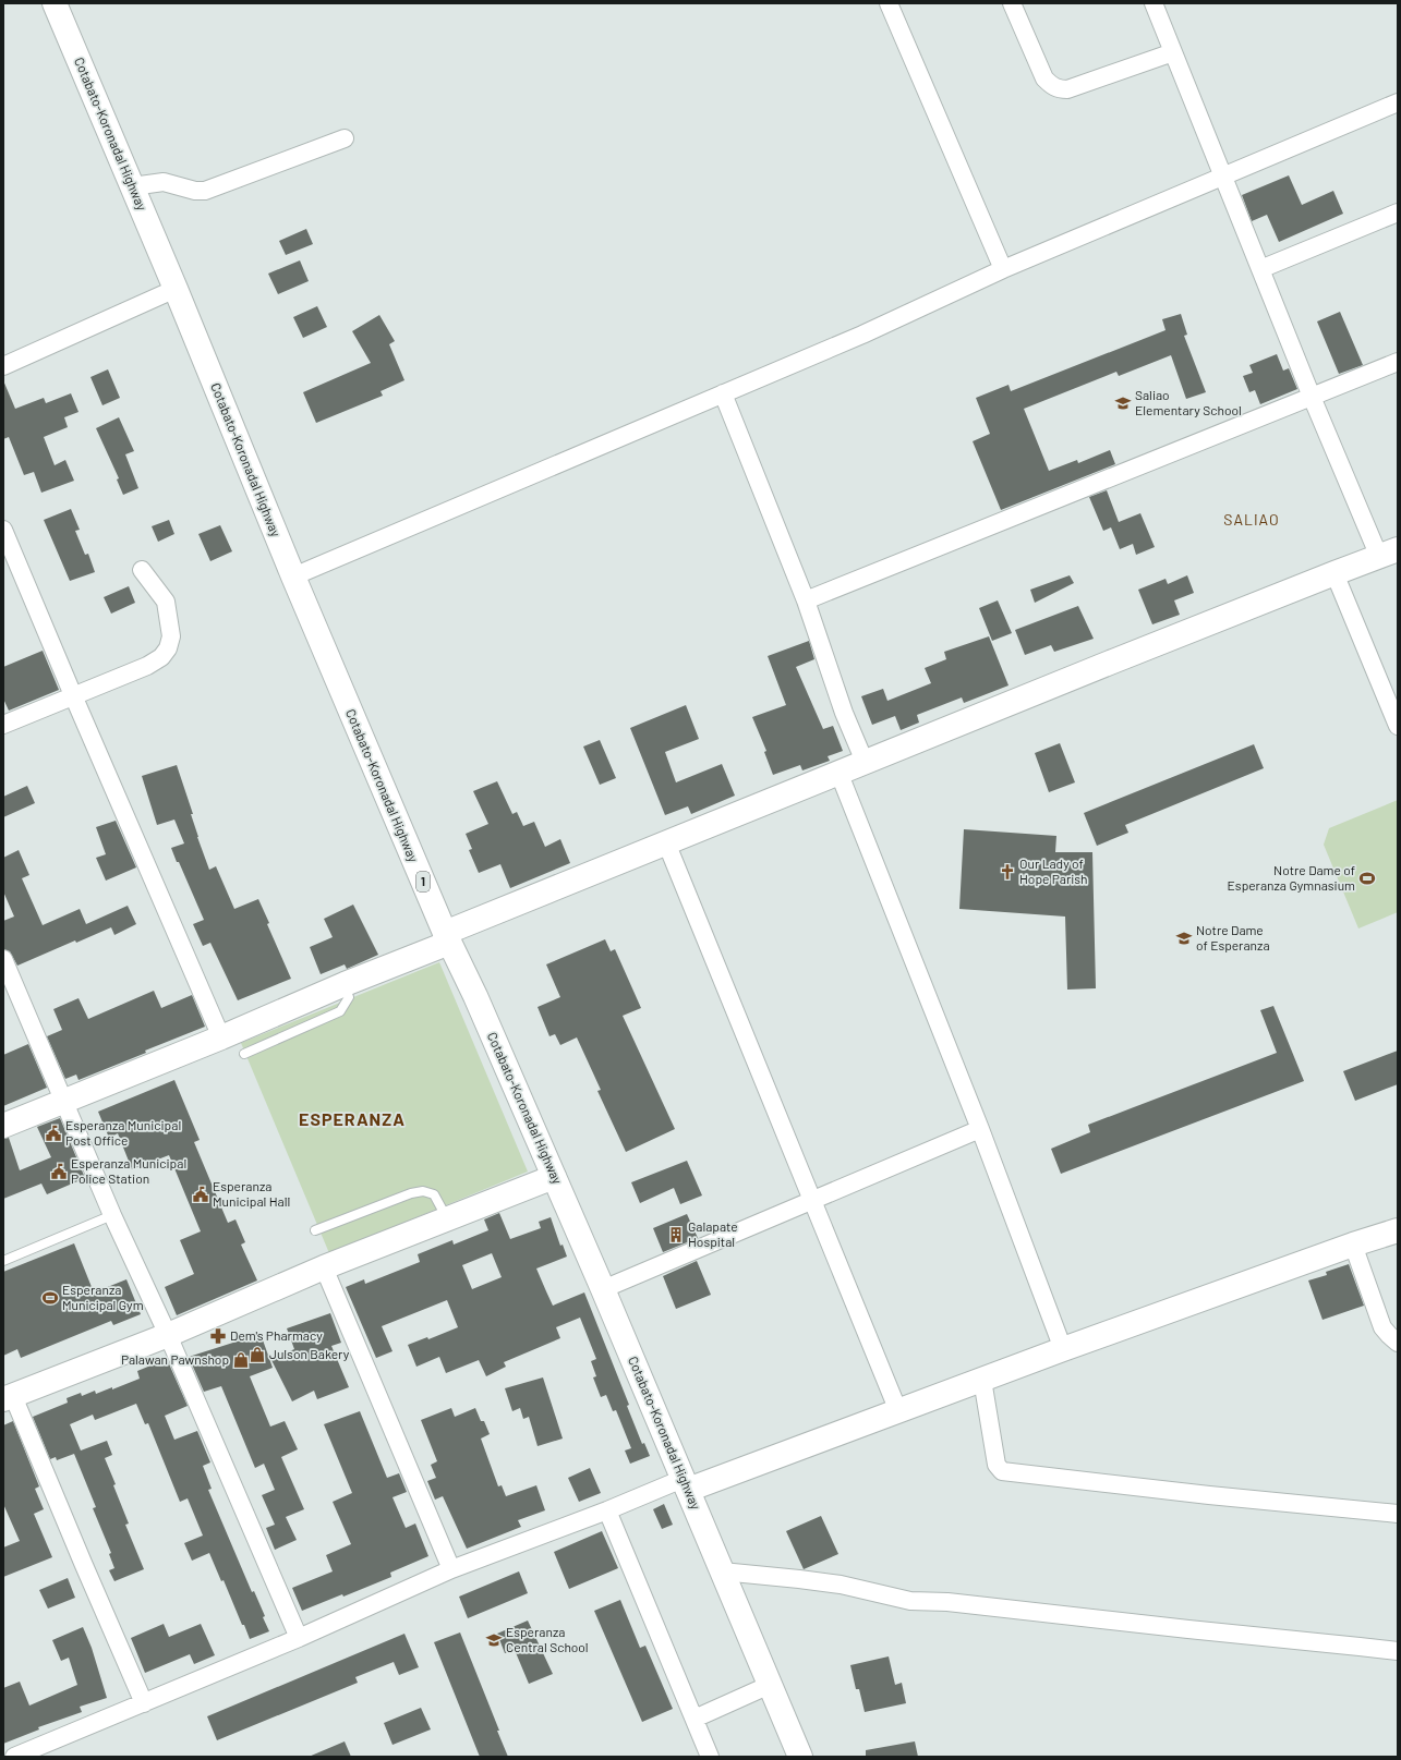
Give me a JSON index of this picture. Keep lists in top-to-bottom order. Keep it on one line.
{"streets":{"main road":["Cotabato-Koronadal Highway","1"]},"districts":["SALIAO","ESPERANZA"],"places":{"school or university":["Saliao Elementary School","Notre Dame of Esperanza","Esperanza Central School"],"church":["Our Lady of Hope Parish"],"sports":["Notre Dame of Esperanza Gymnasium","Esperanza Municipal Gym"],"public building":["Esperanza Municipal Post Office","Esperanza Municipal Police Station","Esperanza Municipal Hall"],"building":["Galapate Hospital"],"pharmacy":["Dem's Pharmacy"],"shop":["Julson Bakery","Palawan Pawnshop"]}}
